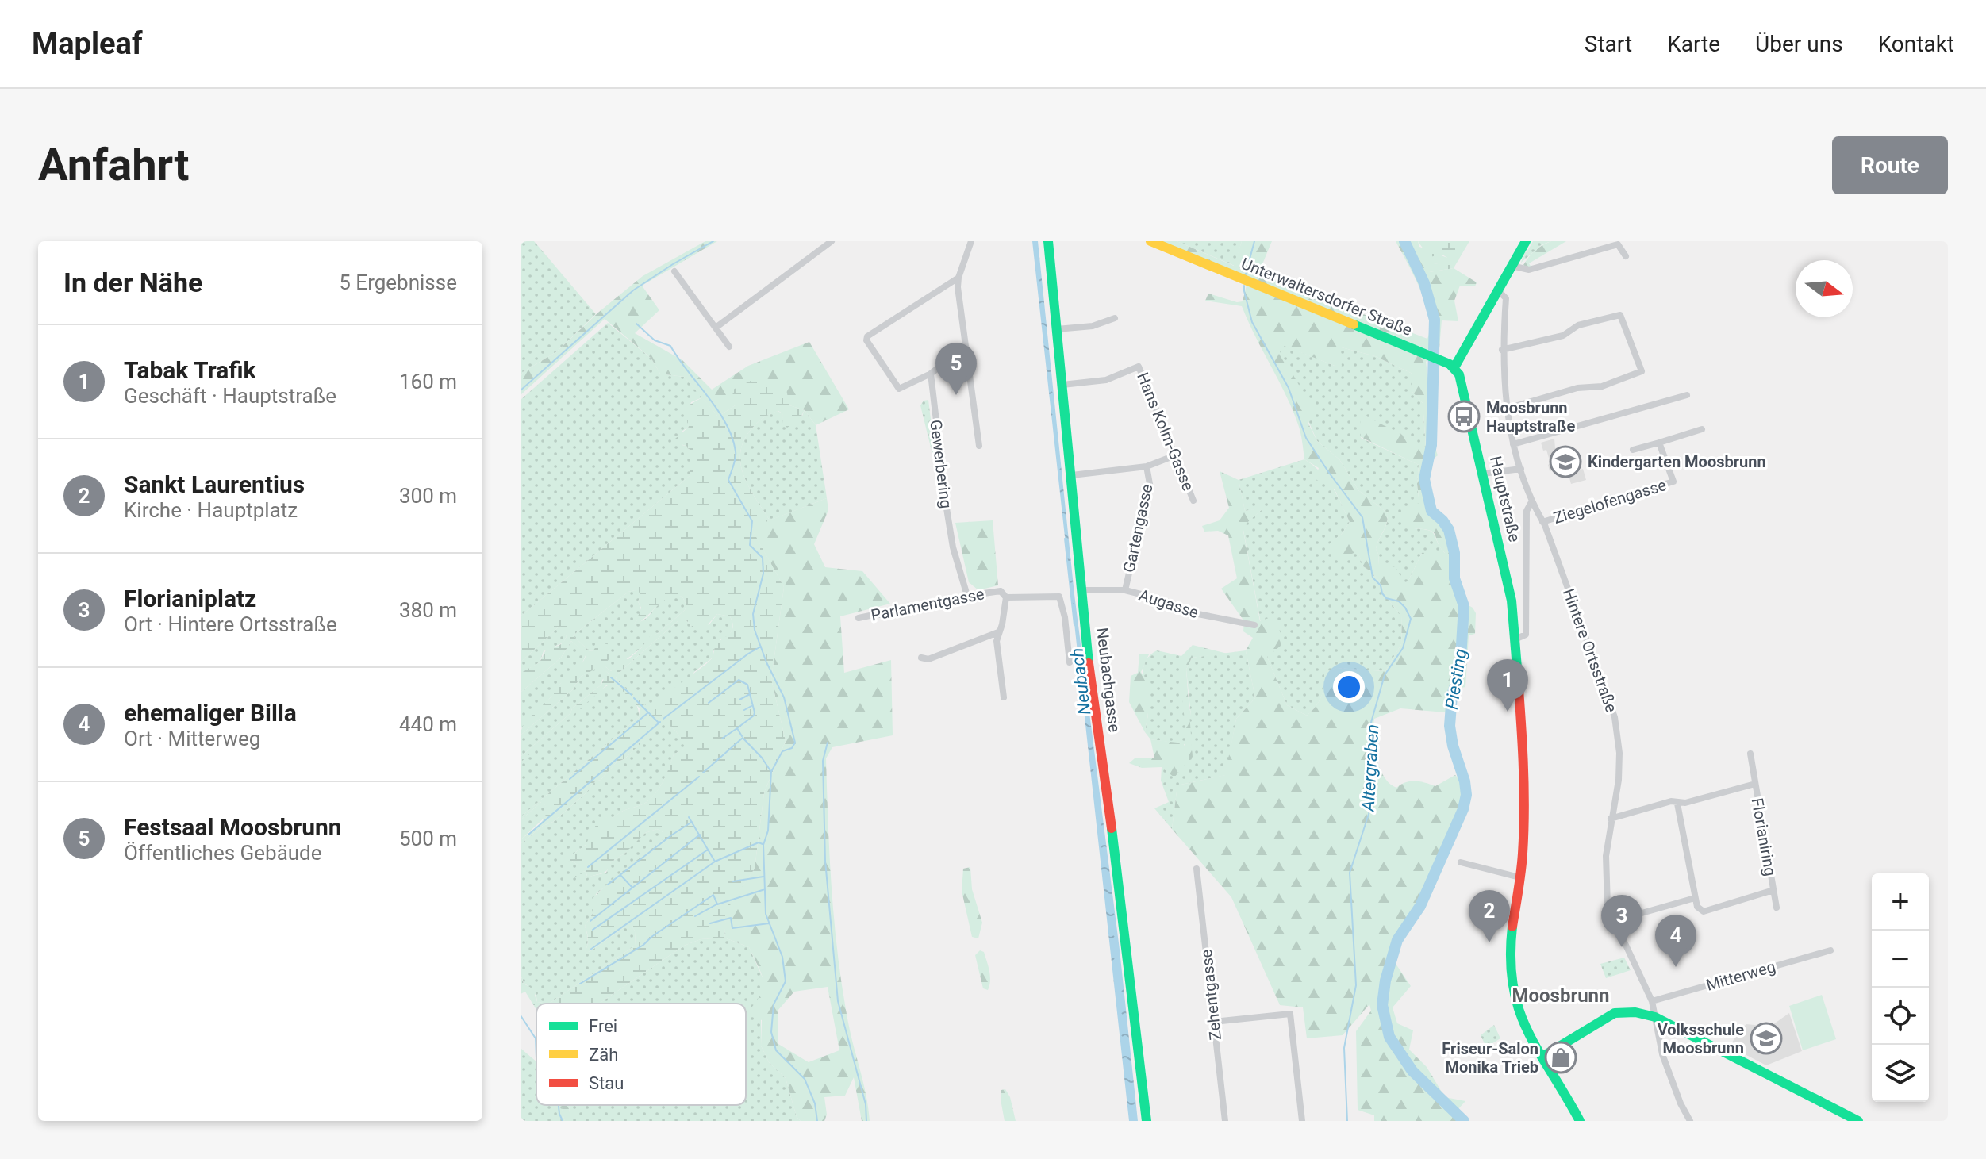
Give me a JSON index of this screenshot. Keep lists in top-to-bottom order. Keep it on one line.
{"streets":{"main road":["Unterwaltersdorfer Straße","Hauptstraße","Neubachgasse"],"street":["Hans Kolm-Gasse","Gewerbering","Ziegelofengasse","Gartengasse","Augasse","Parlamentgasse","Hintere Ortsstraße","Florianiring","Mitterweg","Zehentgasse"]},"crossings":[["Unterwaltersdorfer Straße","Hauptstraße"],["Hans Kolm-Gasse","Neubachgasse"],["Gewerbering","Parlamentgasse"],["Hauptstraße","Hintere Ortsstraße"],["Ziegelofengasse","Hintere Ortsstraße"],["Gartengasse","Augasse"],["Augasse","Neubachgasse"],["Hintere Ortsstraße","Florianiring"],["Hintere Ortsstraße","Mitterweg"]],"districts":["Moosbrunn"],"water":["Piesting","Neubach","Altergraben"],"places":{"bus stop":["Moosbrunn Hauptstraße"],"school or university":["Kindergarten Moosbrunn","Volksschule Moosbrunn"],"shop":["Friseur-Salon Monika Trieb"]},"legend":["Frei","Zäh","Stau"],"north":"right","page":{"header":"Mapleaf","nav":["Start","Karte","Über uns","Kontakt"],"buttons":"Route","title":"Anfahrt","heading":["In der Nähe","5 Ergebnisse"],"list":[{"mark":"1","name":"Tabak Trafik","note":"Geschäft · Hauptstraße","value":"160 m"},{"mark":"2","name":"Sankt Laurentius","note":"Kirche · Hauptplatz","value":"300 m"},{"mark":"3","name":"Florianiplatz","note":"Ort · Hintere Ortsstraße","value":"380 m"},{"mark":"4","name":"ehemaliger Billa","note":"Ort · Mitterweg","value":"440 m"},{"mark":"5","name":"Festsaal Moosbrunn","note":"Öffentliches Gebäude","value":"500 m"}],"pins":["5","1","2","3","4"],"map_buttons":["+","−"]}}
